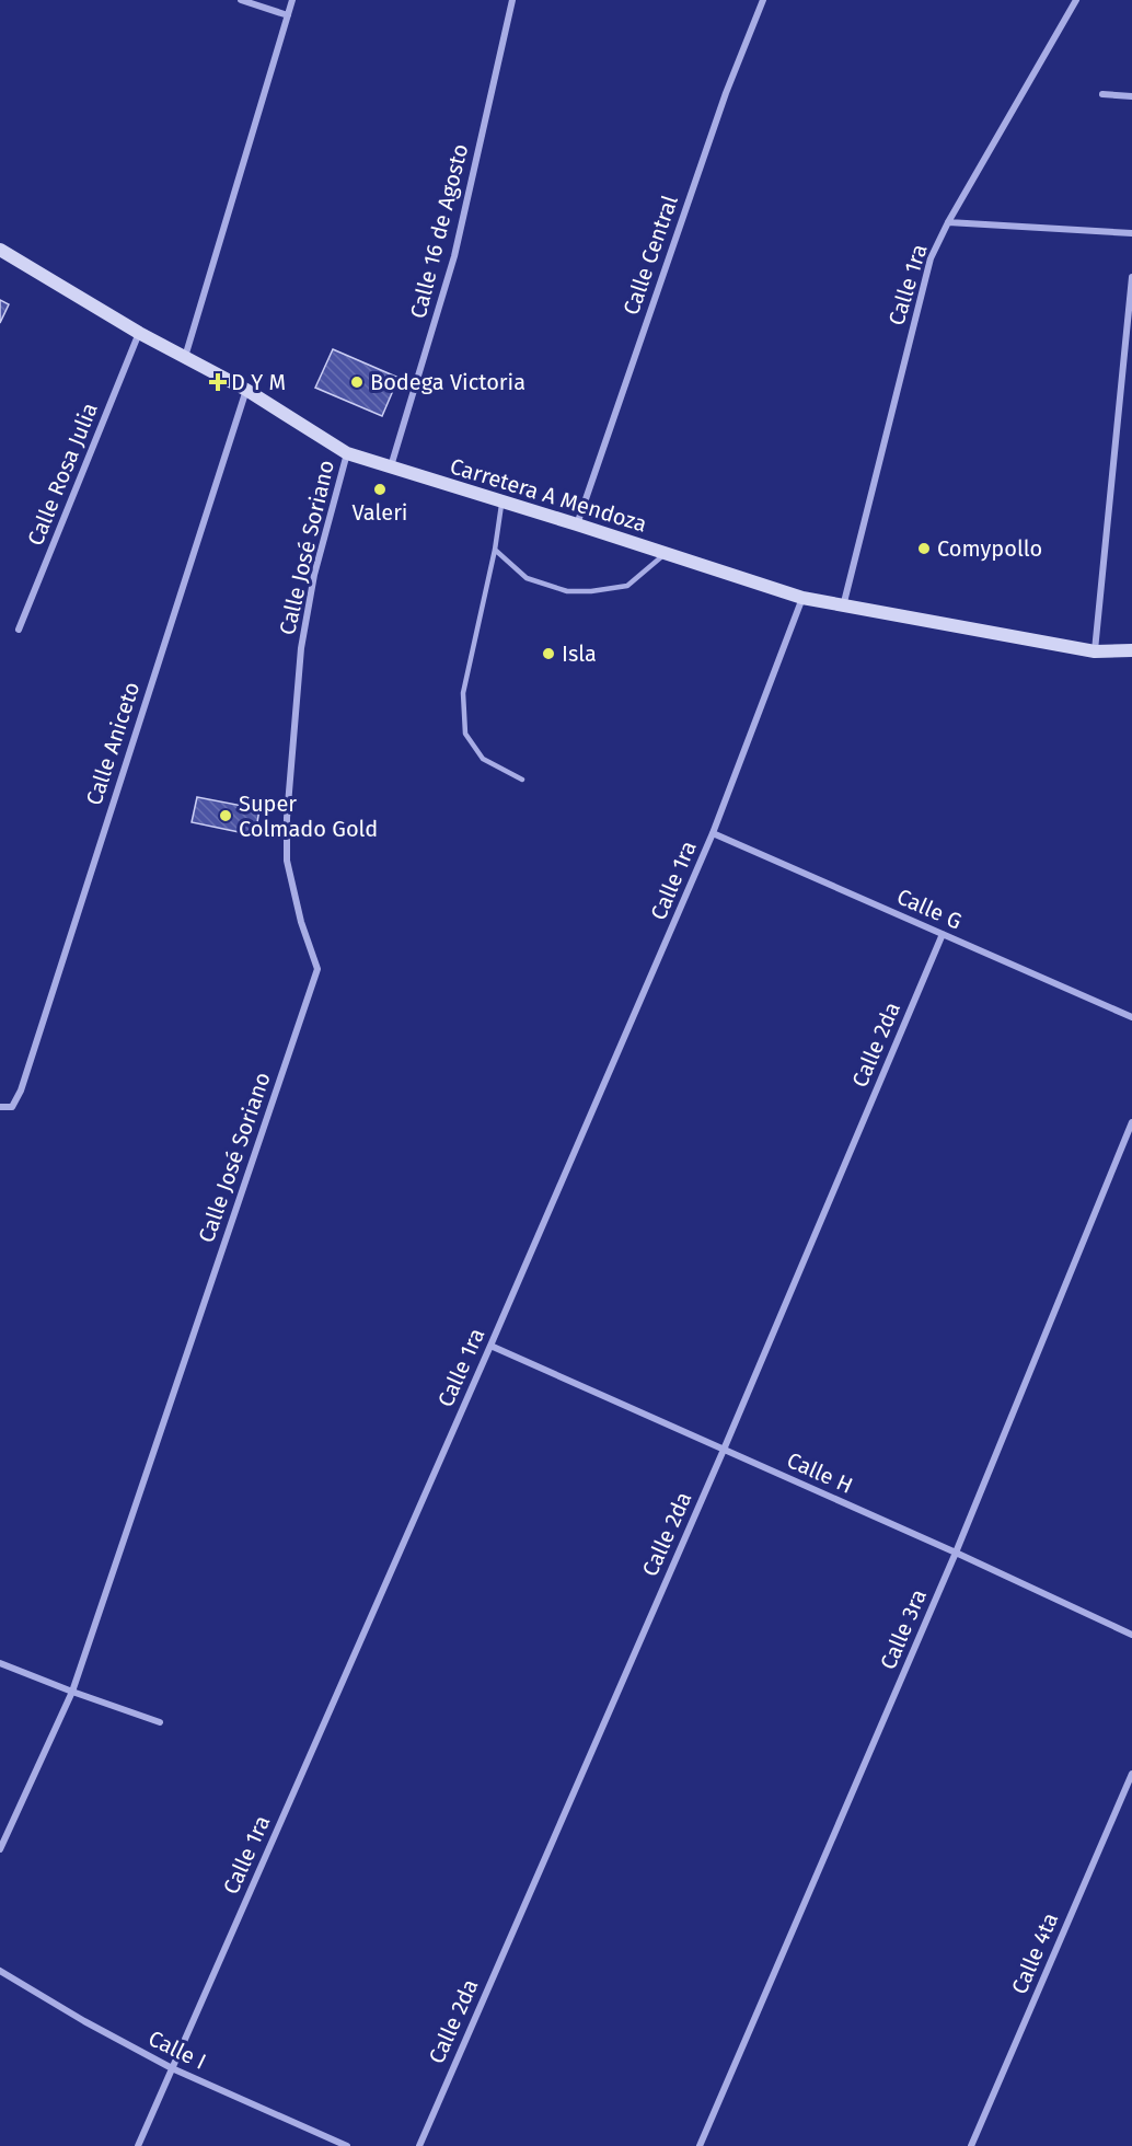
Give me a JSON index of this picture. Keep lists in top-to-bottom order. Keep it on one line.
{"streets":{"street":["Calle 16 de Agosto","Calle Central","Calle 1ra","Calle Rosa Julia","Carretera A Mendoza","Calle José Soriano","Calle Aniceto","Calle G","Calle 2da","Calle H","Calle 3ra","Calle 4ta","Calle I"]},"crossings":[["Calle 16 de Agosto","Carretera A Mendoza"],["Calle Central","Carretera A Mendoza"],["Calle 1ra","Carretera A Mendoza"],["Calle 1ra","Calle G"],["Calle 1ra","Calle H"],["Calle 1ra","Calle I"],["Calle Rosa Julia","Carretera A Mendoza"],["Carretera A Mendoza","Calle José Soriano"],["Carretera A Mendoza","Calle Aniceto"],["Calle G","Calle 2da"],["Calle 2da","Calle H"],["Calle H","Calle 3ra"]],"places":{"health":["D Y M"],"other":["Bodega Victoria","Valeri","Comypollo","Isla","Super Colmado Gold"]}}
